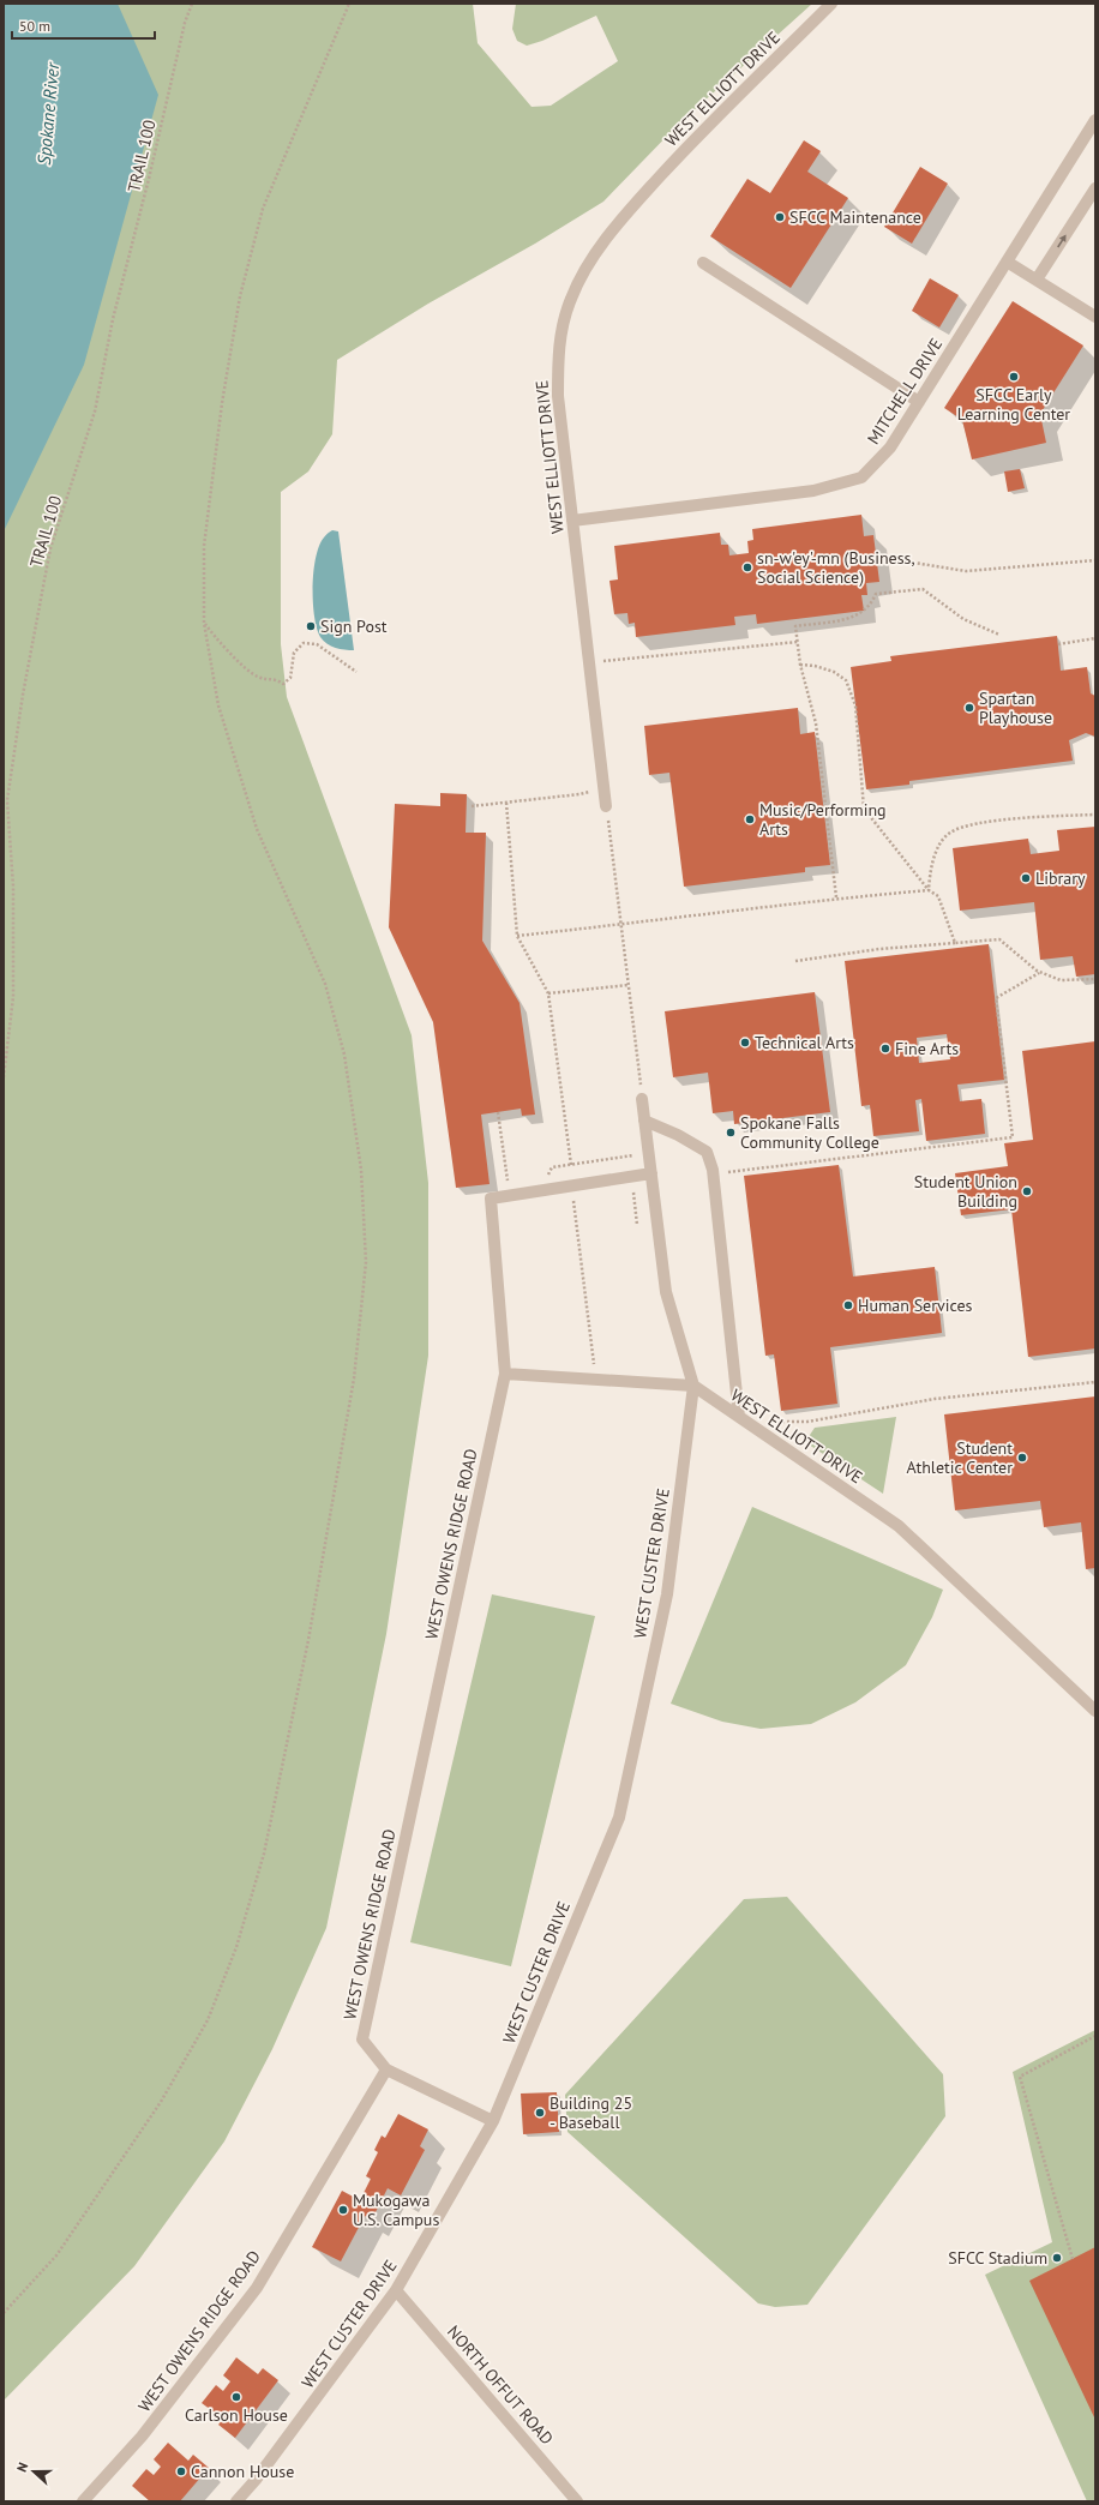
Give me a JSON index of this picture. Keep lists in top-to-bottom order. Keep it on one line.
{"streets":{"street":["WEST ELLIOTT DRIVE","MITCHELL DRIVE","WEST OWENS RIDGE ROAD","WEST CUSTER DRIVE","NORTH OFFUT ROAD"],"path":["TRAIL 100"]},"crossings":[["WEST ELLIOTT DRIVE","MITCHELL DRIVE"],["WEST ELLIOTT DRIVE","WEST CUSTER DRIVE"],["WEST CUSTER DRIVE","NORTH OFFUT ROAD"]],"water":["Spokane River"],"places":["SFCC Maintenance","SFCC Early Learning Center","sn-w'ey'-mn (Business, Social Science)","Sign Post","Spartan Playhouse","Music/Performing Arts","Library","Technical Arts","Fine Arts","Spokane Falls Community College","Student Union Building","Human Services","Student Athletic Center","Building 25 - Baseball","Mukogawa U.S. Campus","SFCC Stadium","Carlson House","Cannon House"],"scale_bar":"50 m","north":"left"}
